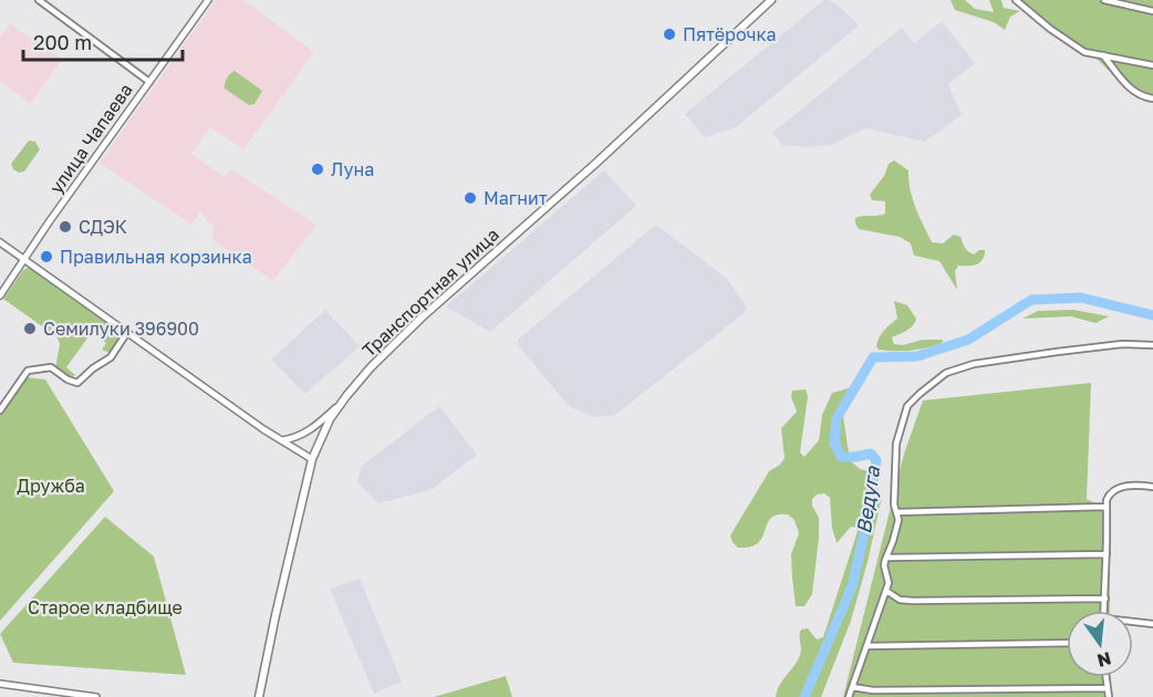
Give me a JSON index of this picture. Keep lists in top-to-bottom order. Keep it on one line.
{"streets":{"main road":["Транспортная улица"],"street":["улица Чапаева"]},"water":["Ведуга"],"parks":["Дружба","Старое кладбище"],"places":["Пятёрочка","Луна","Магнит","СДЭК","Правильная корзинка","Семилуки 396900"],"scale_bar":"200 m","north":"bottom"}
